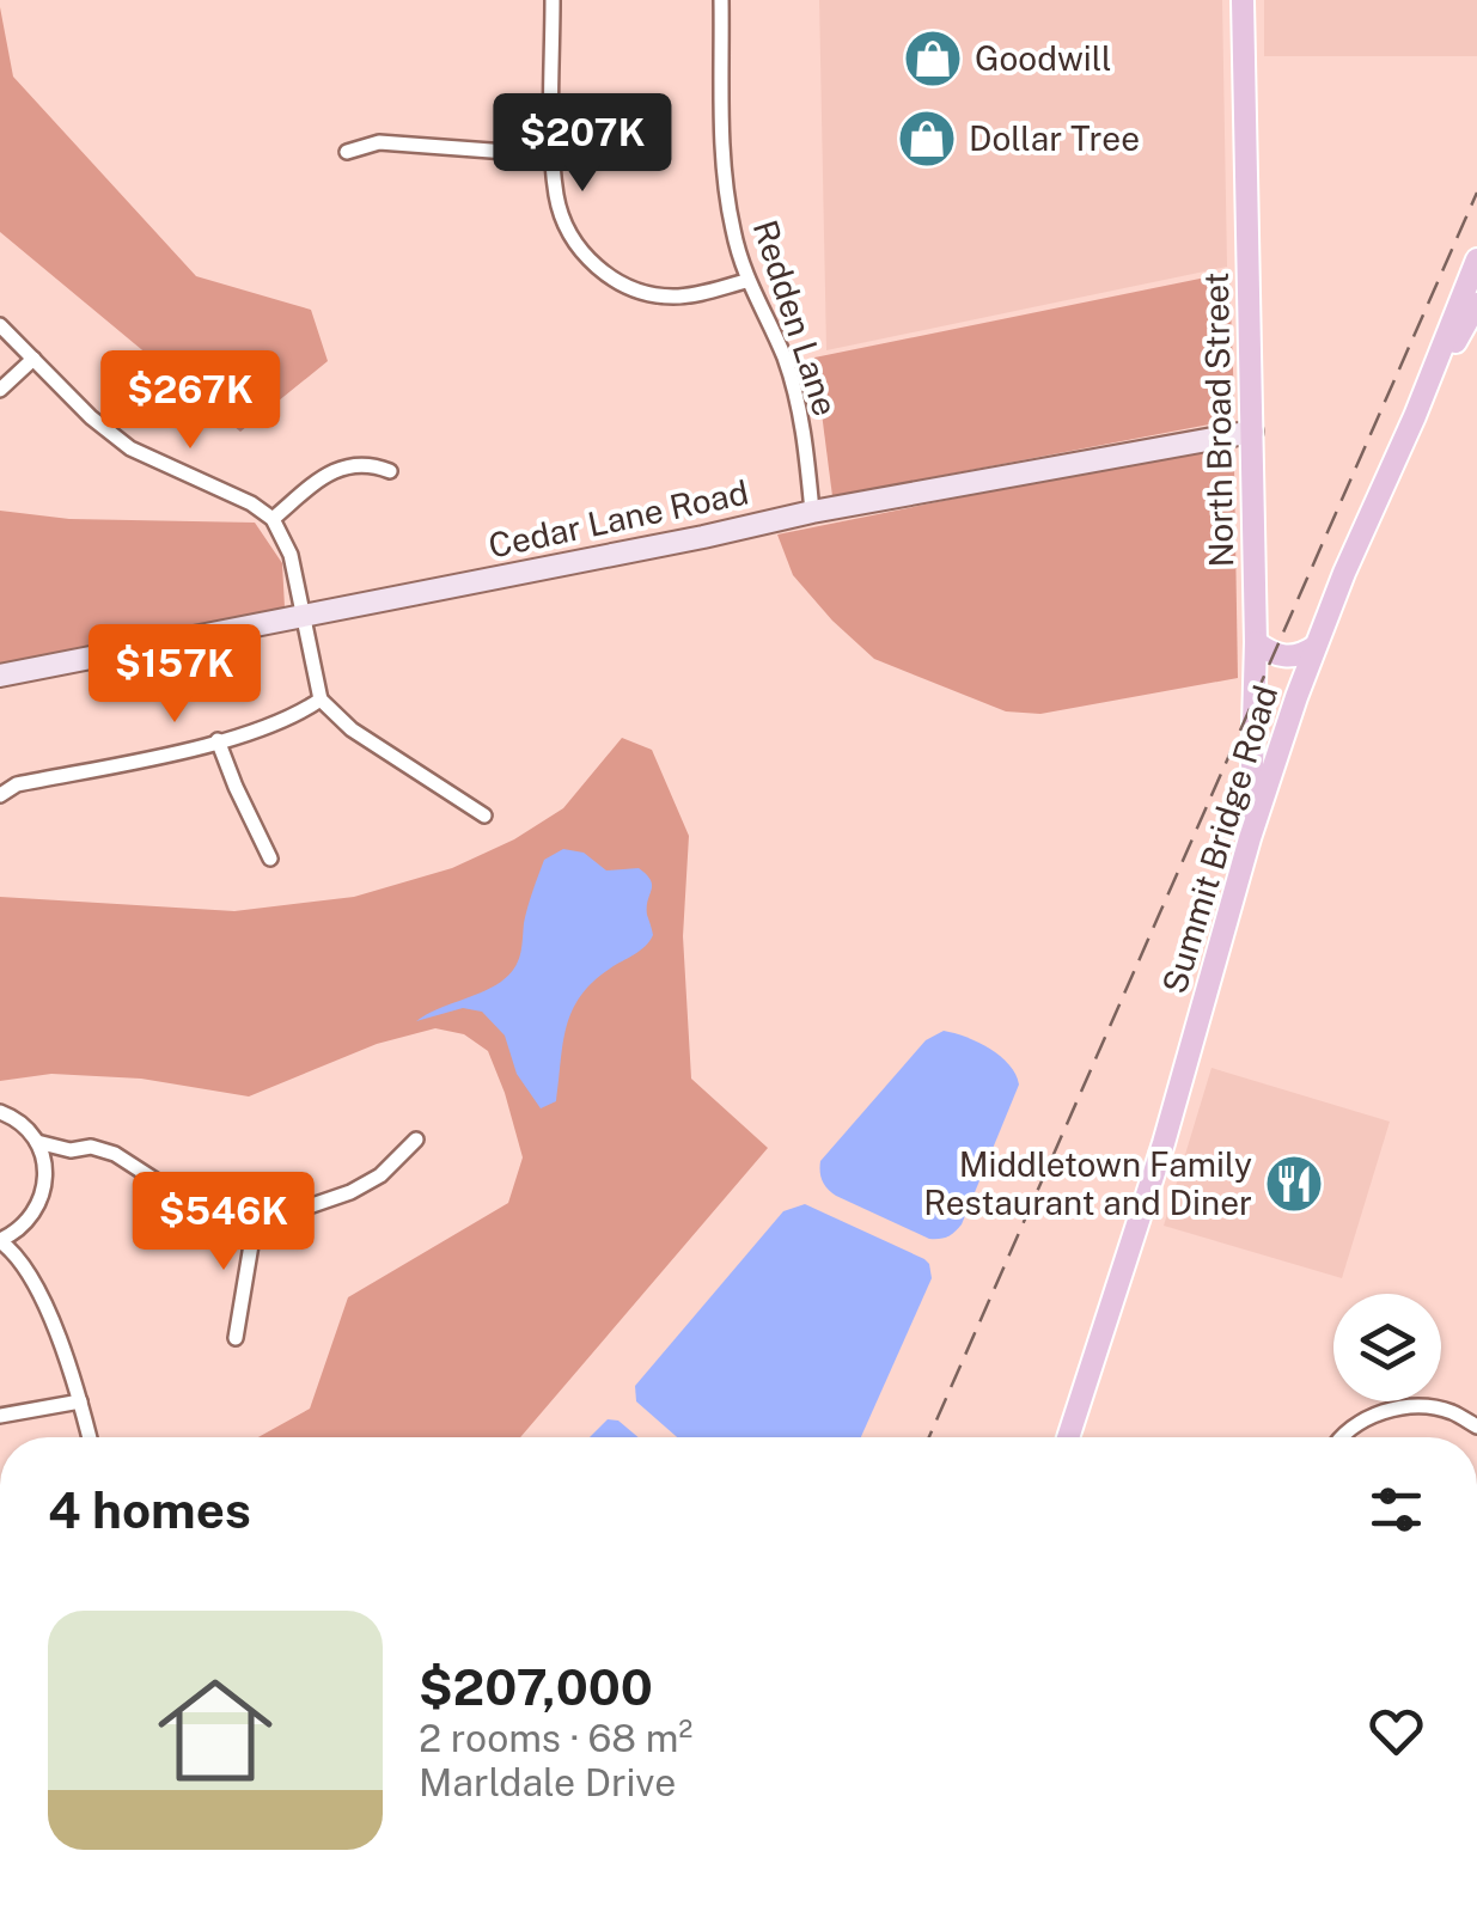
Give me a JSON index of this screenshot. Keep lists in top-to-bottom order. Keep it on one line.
{"streets":{"main road":["North Broad Street","Summit Bridge Road"],"street":["Redden Lane","Cedar Lane Road"]},"crossings":[["Redden Lane","Cedar Lane Road"],["North Broad Street","Cedar Lane Road"],["North Broad Street","Summit Bridge Road"]],"places":{"shop":["Goodwill","Dollar Tree"],"restaurant":["Middletown Family Restaurant and Diner"]},"page":{"price":["$207K","$267K","$157K","$546K"],"heading":"4 homes","list":[{"name":"$207,000","note":"2 rooms · 68 m² · Marldale Drive"}]}}
